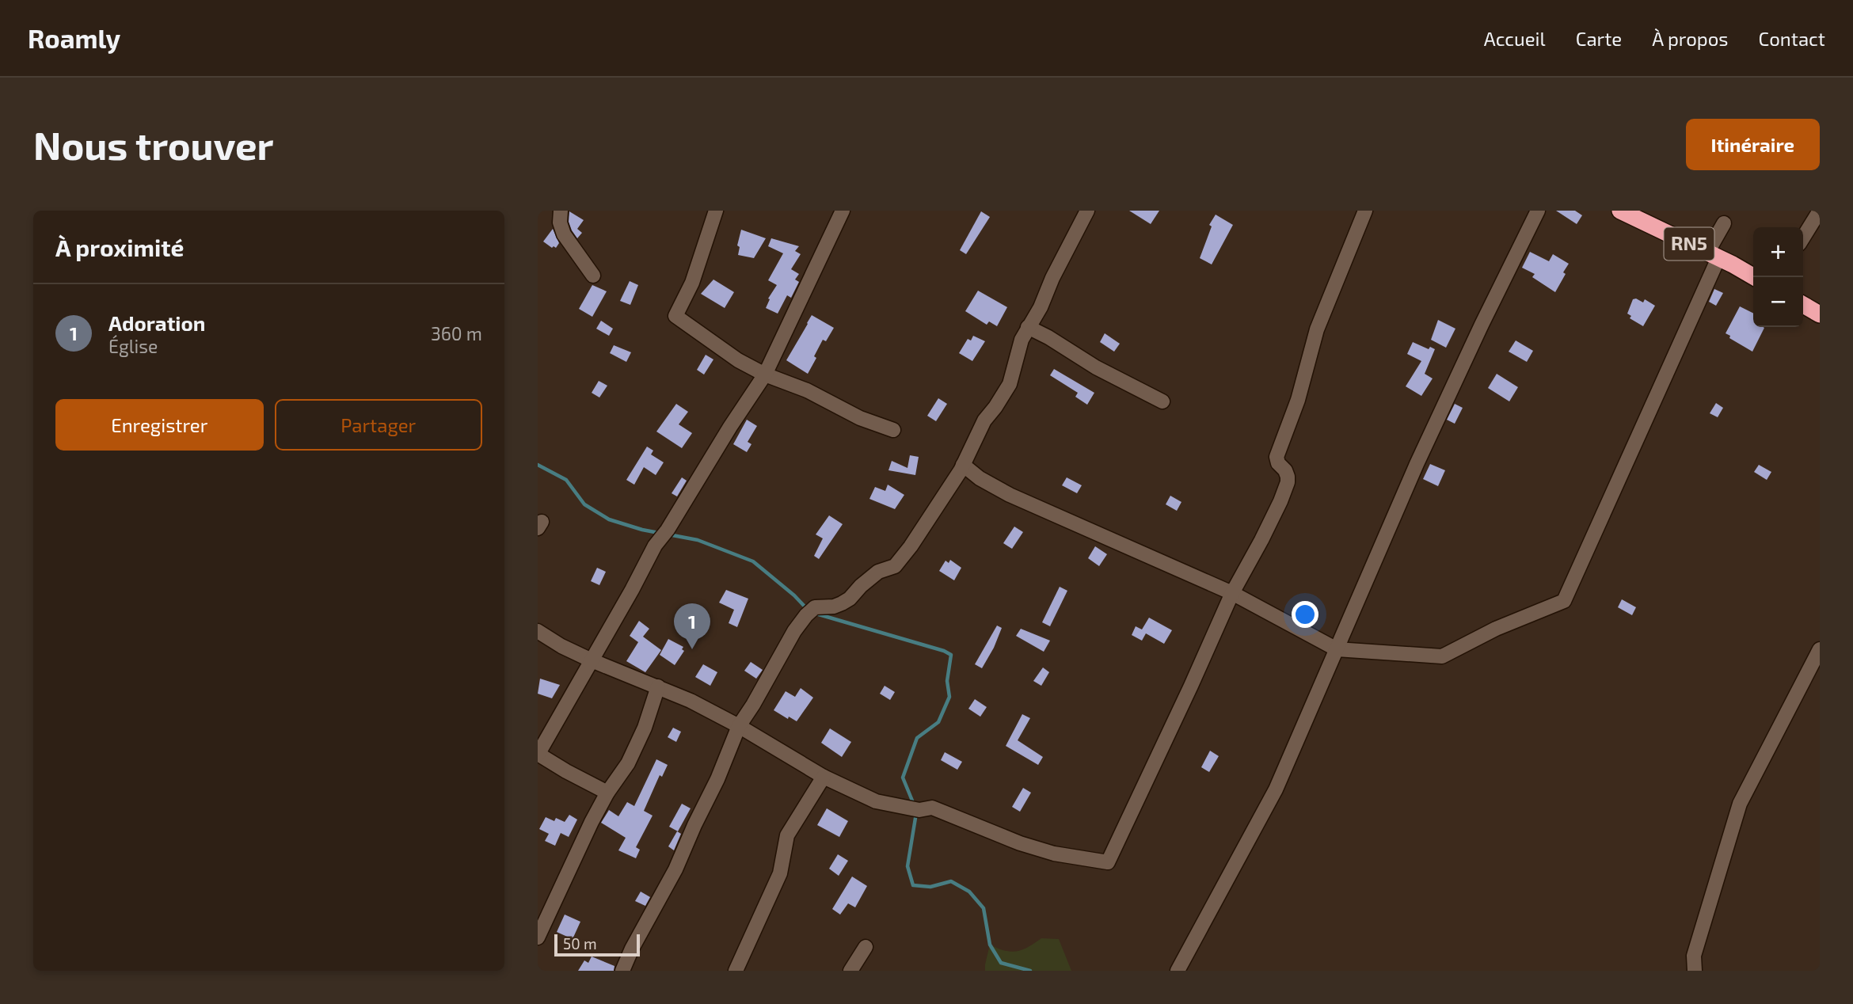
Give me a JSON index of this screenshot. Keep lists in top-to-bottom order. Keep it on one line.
{"streets":{"highway":["RN5"]},"scale_bar":"50 m","page":{"header":"Roamly","nav":["Accueil","Carte","À propos","Contact"],"buttons":["Itinéraire",["Enregistrer","Partager"]],"title":"Nous trouver","heading":"À proximité","map_buttons":["+","−"],"list":[{"mark":"1","name":"Adoration","note":"Église","value":"360 m"}],"pins":"1","scale":"50 m"}}
